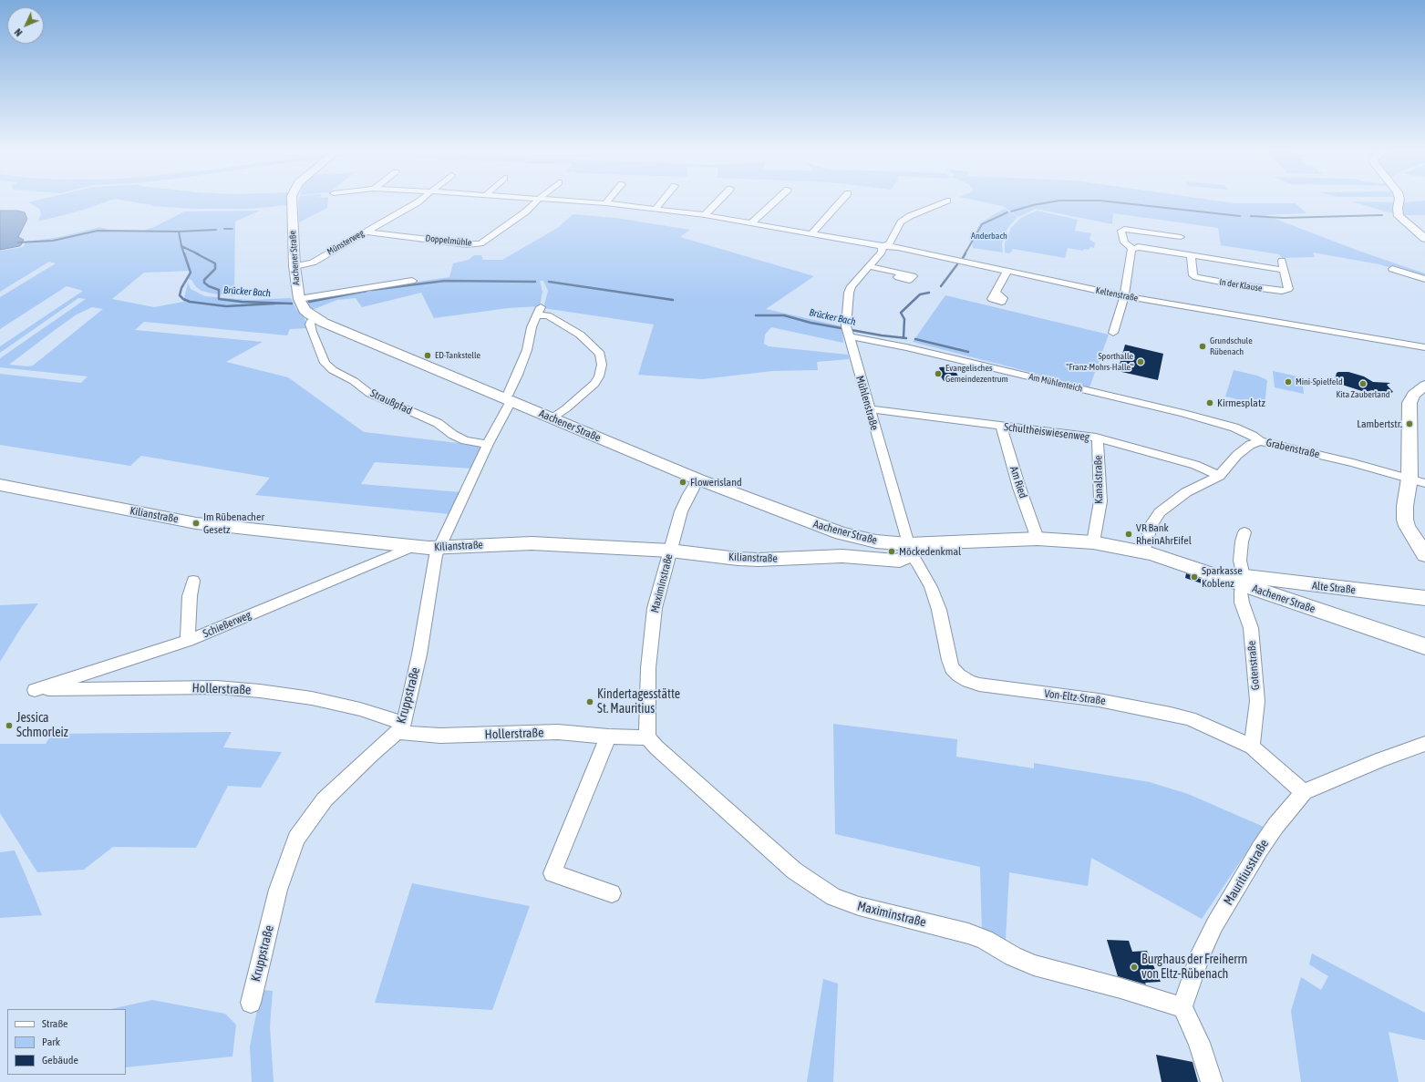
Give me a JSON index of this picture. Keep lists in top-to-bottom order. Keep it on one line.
{"streets":{"main road":["Aachener Straße","Kilianstraße","Alte Straße"],"street":["Doppelmühle","Münsterweg","In der Klause","Keltenstraße","Am Mühlenteich","Straußpfad","Mühlenstraße","Schultheiswiesenweg","Grabenstraße","Kanalstraße","Am Ried","Maximinstraße","Schießerweg","Gotenstraße","Hollerstraße","Kruppstraße","Von-Eltz-Straße","Mauritiusstraße"]},"crossings":[["Doppelmühle","Münsterweg"],["Münsterweg","Aachener Straße"],["Aachener Straße","Straußpfad"],["Aachener Straße","Mühlenstraße"],["Aachener Straße","Grabenstraße"],["Aachener Straße","Kanalstraße"],["Aachener Straße","Am Ried"],["Aachener Straße","Kilianstraße"],["Aachener Straße","Maximinstraße"],["Aachener Straße","Alte Straße"],["Aachener Straße","Gotenstraße"],["Aachener Straße","Kruppstraße"],["Aachener Straße","Von-Eltz-Straße"],["Keltenstraße","Mühlenstraße"],["Am Mühlenteich","Mühlenstraße"],["Am Mühlenteich","Grabenstraße"],["Straußpfad","Kruppstraße"],["Mühlenstraße","Schultheiswiesenweg"],["Mühlenstraße","Kilianstraße"],["Mühlenstraße","Von-Eltz-Straße"],["Schultheiswiesenweg","Grabenstraße"],["Schultheiswiesenweg","Kanalstraße"],["Schultheiswiesenweg","Am Ried"],["Kilianstraße","Maximinstraße"],["Kilianstraße","Schießerweg"],["Kilianstraße","Kruppstraße"],["Kilianstraße","Von-Eltz-Straße"],["Maximinstraße","Mauritiusstraße"],["Alte Straße","Gotenstraße"],["Schießerweg","Hollerstraße"],["Gotenstraße","Von-Eltz-Straße"],["Hollerstraße","Kruppstraße"],["Von-Eltz-Straße","Mauritiusstraße"]],"water":["Brücker Bach"],"parks":["Anderbach"],"places":["Grundschule Rübenach","ED-Tankstelle","Sporthalle \"Franz-Mohrs-Halle\"","Evangelisches Gemeindezentrum","Mini-Spielfeld","Kita Zauberland","Kirmesplatz","Lambertstr.","Flowerisland","Im Rübenacher Gesetz","VR Bank RheinAhrEifel","Möckedenkmal","Sparkasse Koblenz","Kindertagesstätte St. Mauritius","Jessica Schmorleiz","Burghaus der Freiherrn von Eltz-Rübenach"],"legend":["Straße","Park","Gebäude"],"north":"bottom left"}
